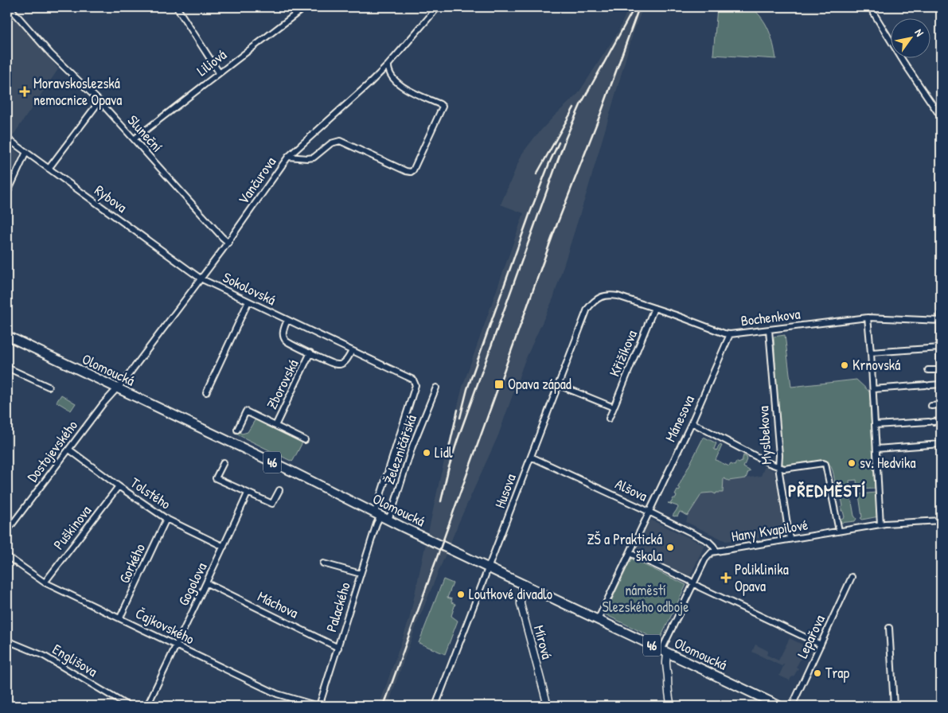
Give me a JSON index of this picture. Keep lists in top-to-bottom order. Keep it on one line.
{"streets":{"main road":["Olomoucká","46"],"street":["Liliová","Sluneční","Vančurova","Rybova","Sokolovská","Bochenkova","Křižíkova","Zborovská","Mánesova","Myslbekova","Železničářská","Dostojevského","Alšova","Husova","Tolstého","Puškinova","Hany Kvapilové","Gorkého","Gogolova","Máchova","Palackého","Čajkovského","Lepařova","Mírová","Englišova"]},"crossings":[["Liliová","Sluneční"],["Sluneční","Vančurova"],["Vančurova","Rybova"],["Vančurova","Sokolovská"],["Vančurova","Olomoucká"],["Vančurova","Dostojevského"],["Rybova","Sokolovská"],["Sokolovská","Olomoucká"],["Sokolovská","Zborovská"],["Sokolovská","Železničářská"],["Sokolovská","Palackého"],["Bochenkova","Křižíkova"],["Bochenkova","Mánesova"],["Bochenkova","Myslbekova"],["Bochenkova","Husova"],["Olomoucká","Železničářská"],["Olomoucká","Dostojevského"],["Olomoucká","Husova"],["Olomoucká","Hany Kvapilové"],["Olomoucká","Palackého"],["Olomoucká","Mírová"],["Mánesova","Alšova"],["Myslbekova","Hany Kvapilové"],["Železničářská","Palackého"],["Dostojevského","Tolstého"],["Alšova","Husova"],["Alšova","Hany Kvapilové"],["Tolstého","Puškinova"],["Tolstého","Gorkého"],["Tolstého","Gogolova"],["Puškinova","Čajkovského"],["Gorkého","Čajkovského"],["Gogolova","Máchova"],["Gogolova","Čajkovského"],["Máchova","Palackého"],["Palackého","Čajkovského"]],"districts":["PŘEDMĚSTÍ"],"parks":["náměstí Slezského odboje"],"places":{"health":["Moravskoslezská nemocnice Opava","Poliklinika Opava"],"other":["Krnovská","Lidl","sv. Hedvika","ZŠ a Praktická škola","Loutkové divadlo","Trap"],"transit":["Opava západ"]},"north":"top right"}
